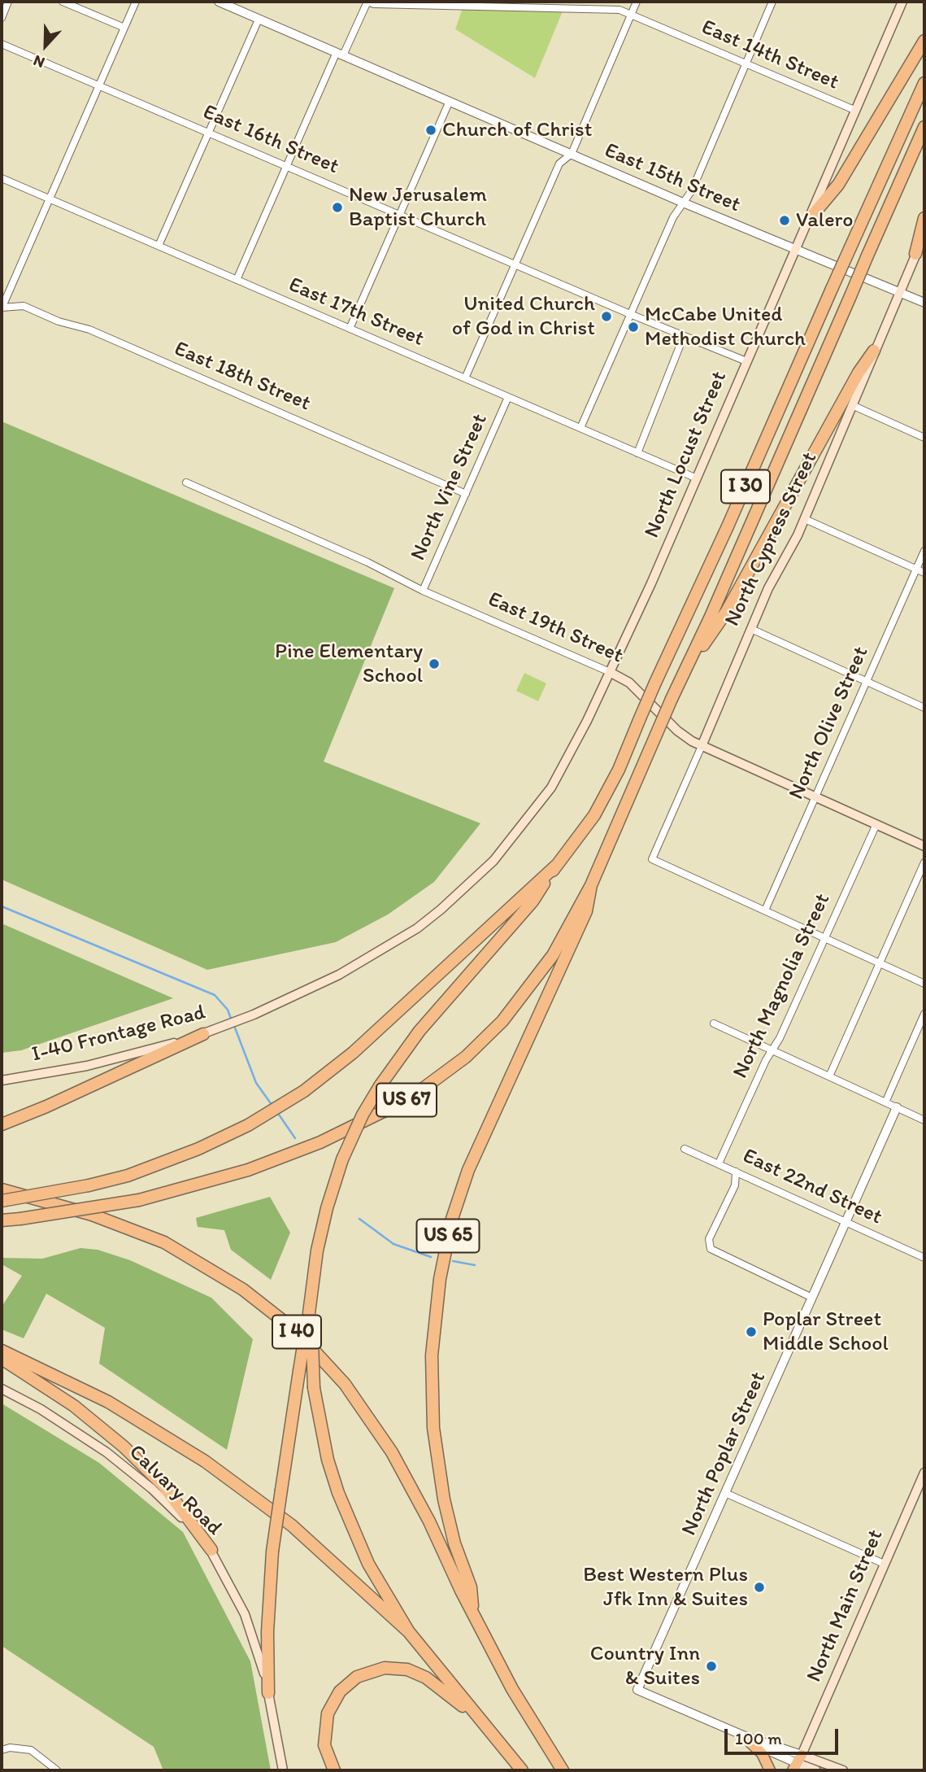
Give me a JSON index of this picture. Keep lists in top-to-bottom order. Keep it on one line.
{"streets":{"highway":["I 30","US 67","US 65","I 40"],"main road":["North Locust Street","North Cypress Street","East 19th Street","I-40 Frontage Road","Calvary Road","North Main Street"],"street":["East 14th Street","East 16th Street","East 15th Street","East 17th Street","East 18th Street","North Vine Street","North Olive Street","North Magnolia Street","East 22nd Street","North Poplar Street"]},"crossings":[["East 14th Street","North Locust Street"],["East 14th Street","North Vine Street"],["East 16th Street","North Locust Street"],["East 16th Street","North Vine Street"],["East 15th Street","North Locust Street"],["East 15th Street","North Vine Street"],["East 15th Street","North Cypress Street"],["East 17th Street","North Locust Street"],["East 17th Street","North Vine Street"],["East 18th Street","North Vine Street"],["North Locust Street","East 19th Street"],["North Locust Street","I-40 Frontage Road"],["I 30","US 67"],["I 30","US 65"],["North Vine Street","East 19th Street"],["North Cypress Street","East 19th Street"],["North Cypress Street","North Olive Street"],["East 19th Street","North Olive Street"],["East 19th Street","North Magnolia Street"],["North Magnolia Street","East 22nd Street"],["US 67","US 65"],["East 22nd Street","North Poplar Street"],["US 65","I 40"]],"places":["Church of Christ","New Jerusalem Baptist Church","Valero","United Church of God in Christ","McCabe United Methodist Church","Pine Elementary School","Poplar Street Middle School","Best Western Plus Jfk Inn & Suites","Country Inn & Suites"],"scale_bar":"100 m","north":"bottom"}
